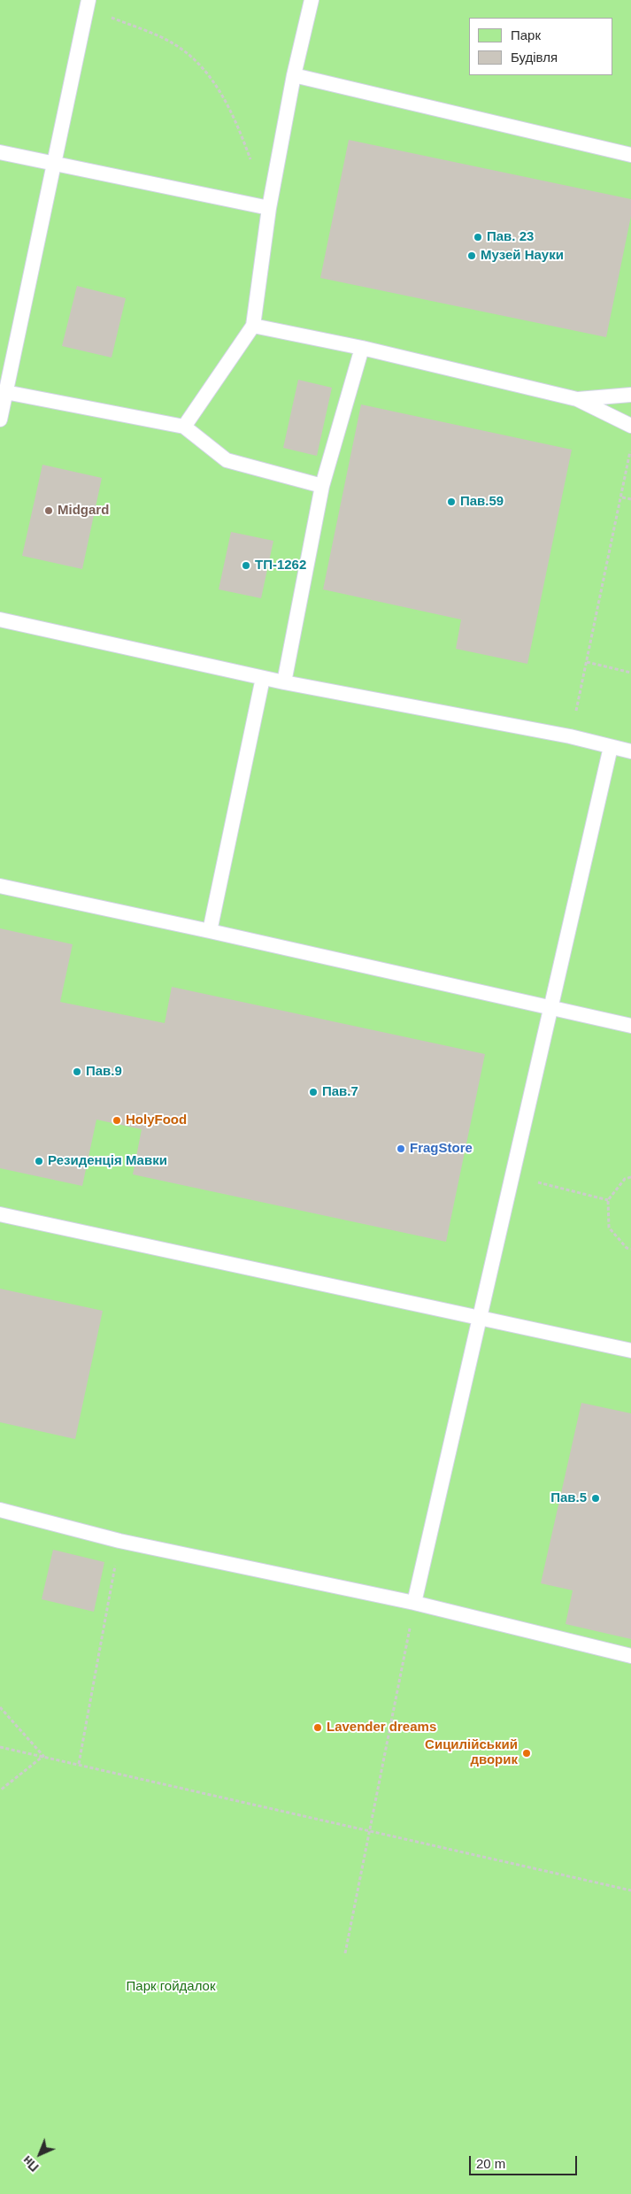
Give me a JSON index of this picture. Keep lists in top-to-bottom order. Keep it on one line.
{"parks":["Парк гойдалок"],"places":["Пав. 23","Музей Науки","Пав.59","Midgard","ТП-1262","Пав.9","Пав.7","HolyFood","FragStore","Резиденція Мавки","Пав.5","Lavender dreams","Сицилійський дворик"],"legend":["Парк","Будівля"],"scale_bar":"20 m","north":"bottom left"}
